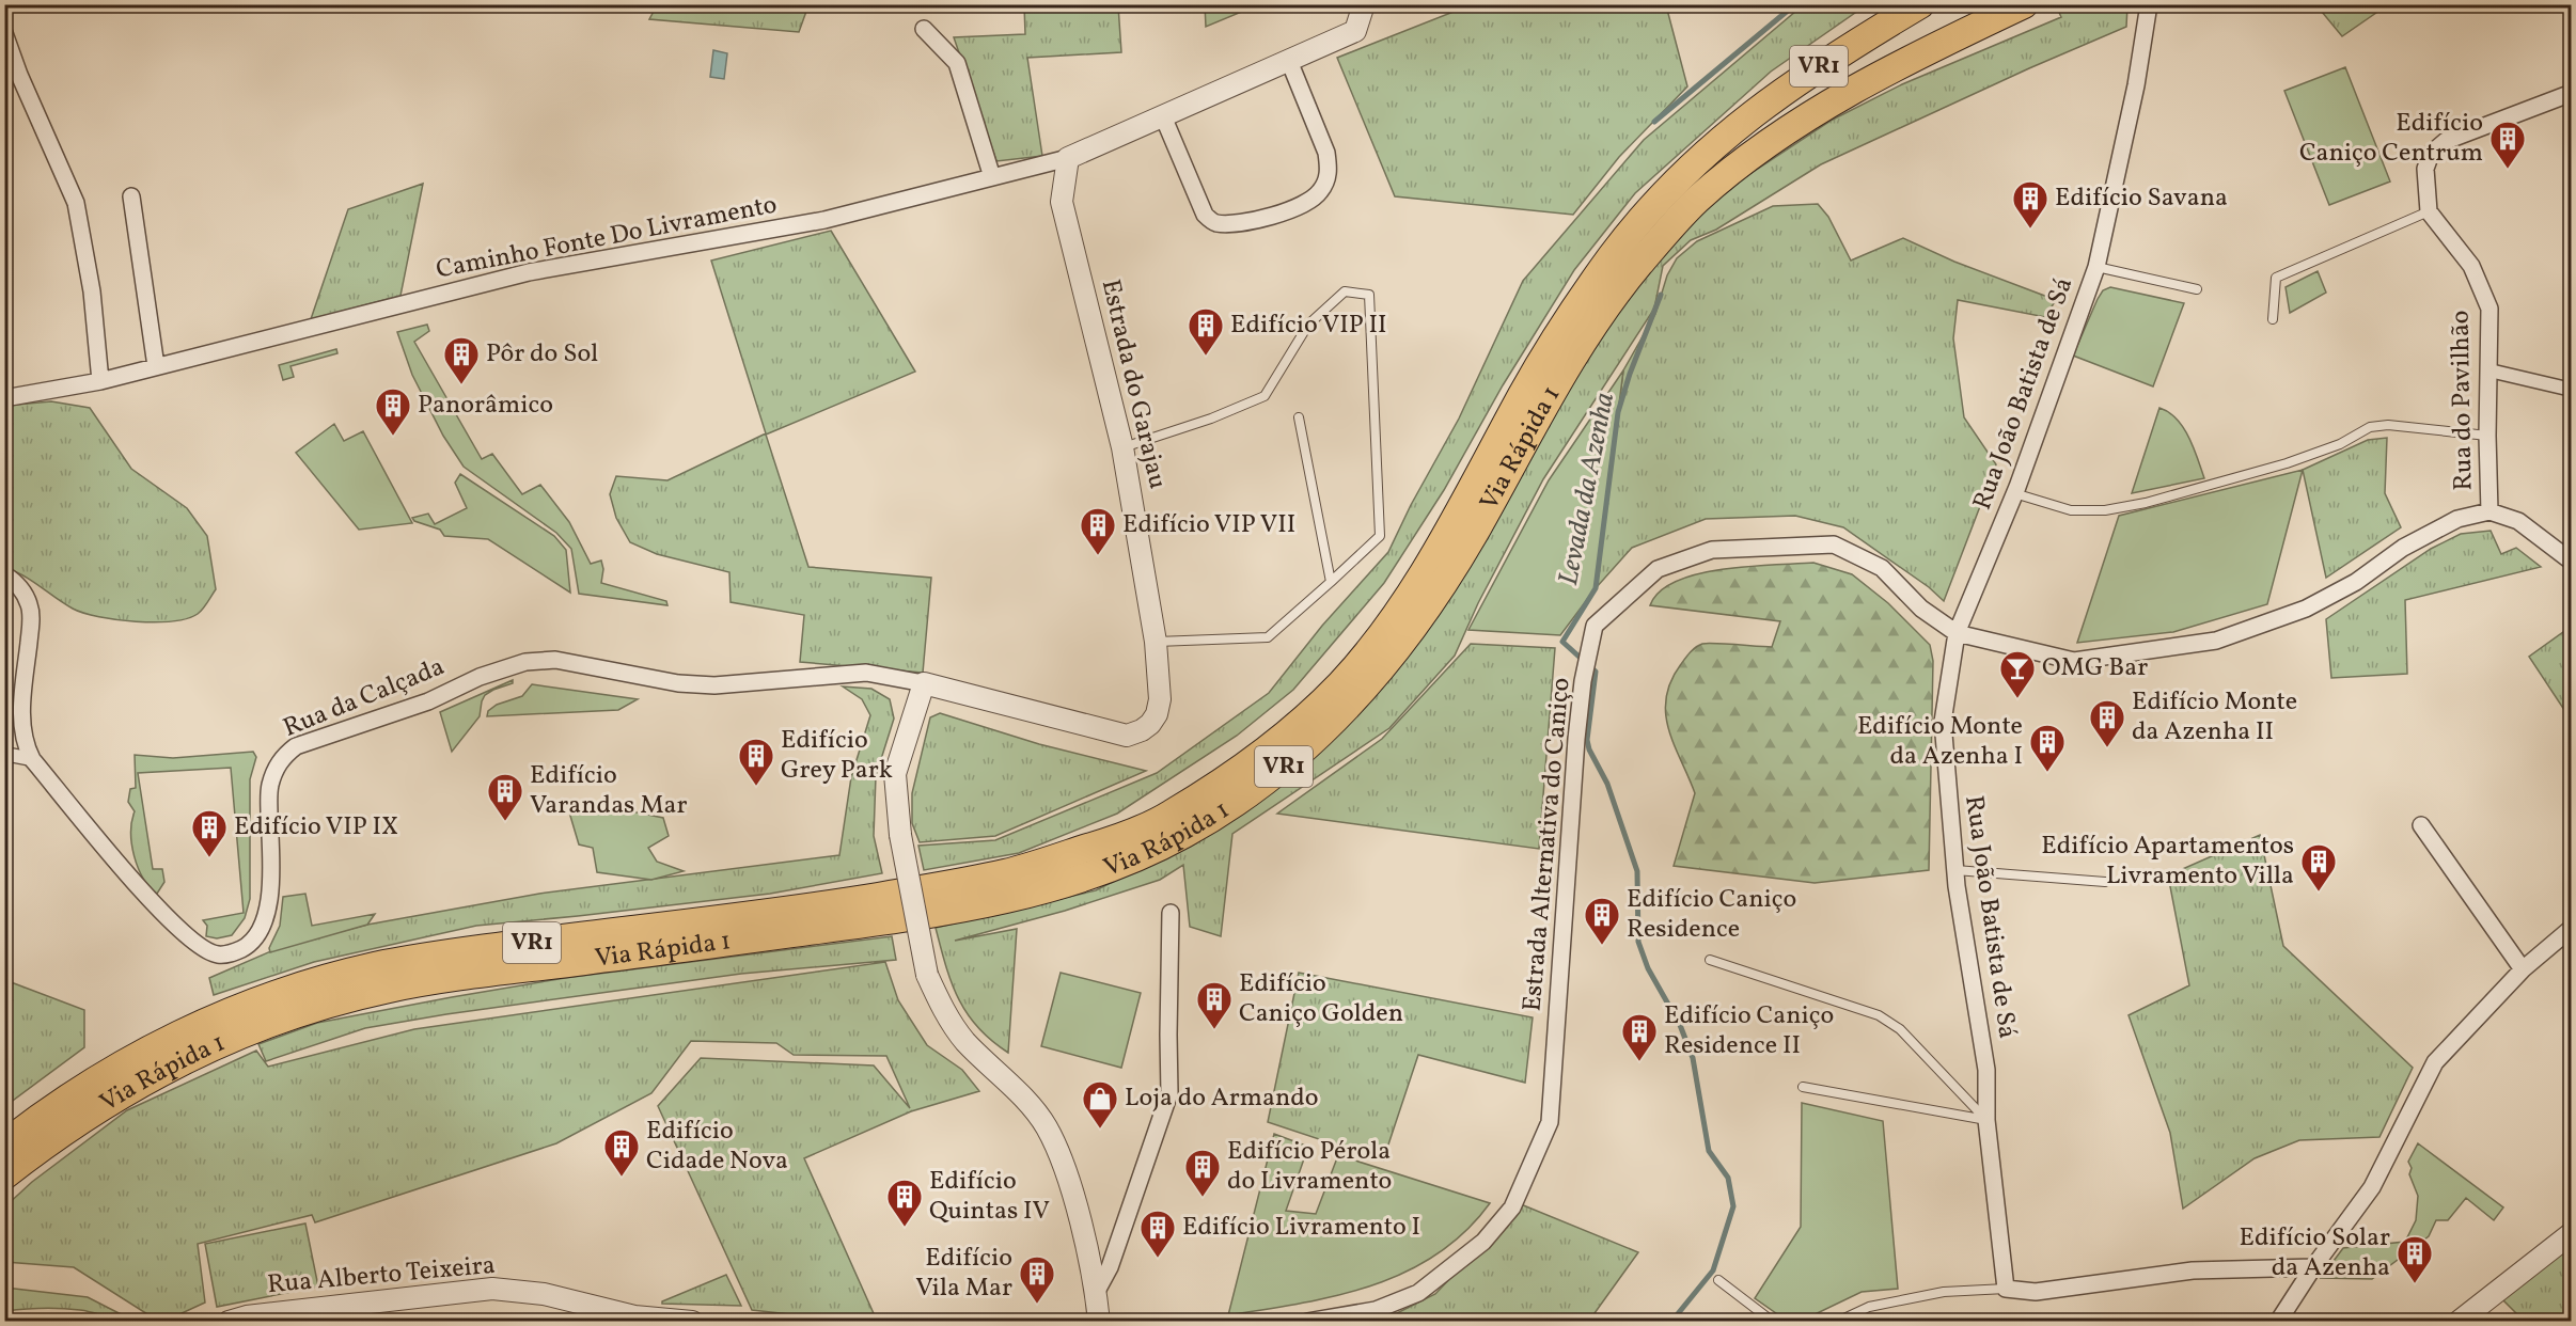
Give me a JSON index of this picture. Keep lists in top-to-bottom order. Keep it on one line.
{"streets":{"highway":["VR1","Via Rápida 1"],"street":["Caminho Fonte Do Livramento","Estrada do Garajau","Rua João Batista de Sá","Rua do Pavilhão","Rua da Calçada","Estrada Alternativa do Caniço","Rua Alberto Teixeira"]},"crossings":[["Caminho Fonte Do Livramento","Estrada do Garajau"],["Estrada do Garajau","Rua da Calçada"],["Rua João Batista de Sá","Estrada Alternativa do Caniço"],["Rua do Pavilhão","Estrada Alternativa do Caniço"]],"water":["Levada da Azenha"],"places":{"building":["Edifício Caniço Centrum","Edifício Savana","Edifício VIP II","Pôr do Sol","Panorâmico","Edifício VIP VII","Edifício Monte da Azenha II","Edifício Monte da Azenha I","Edifício Grey Park","Edifício Varandas Mar","Edifício VIP IX","Edifício Apartamentos Livramento Villa","Edifício Caniço Residence","Edifício Caniço Golden","Edifício Caniço Residence II","Edifício Cidade Nova","Edifício Pérola do Livramento","Edifício Quintas IV","Edifício Livramento I","Edifício Solar da Azenha","Edifício Vila Mar"],"bar":["OMG Bar"],"shop":["Loja do Armando"]}}
